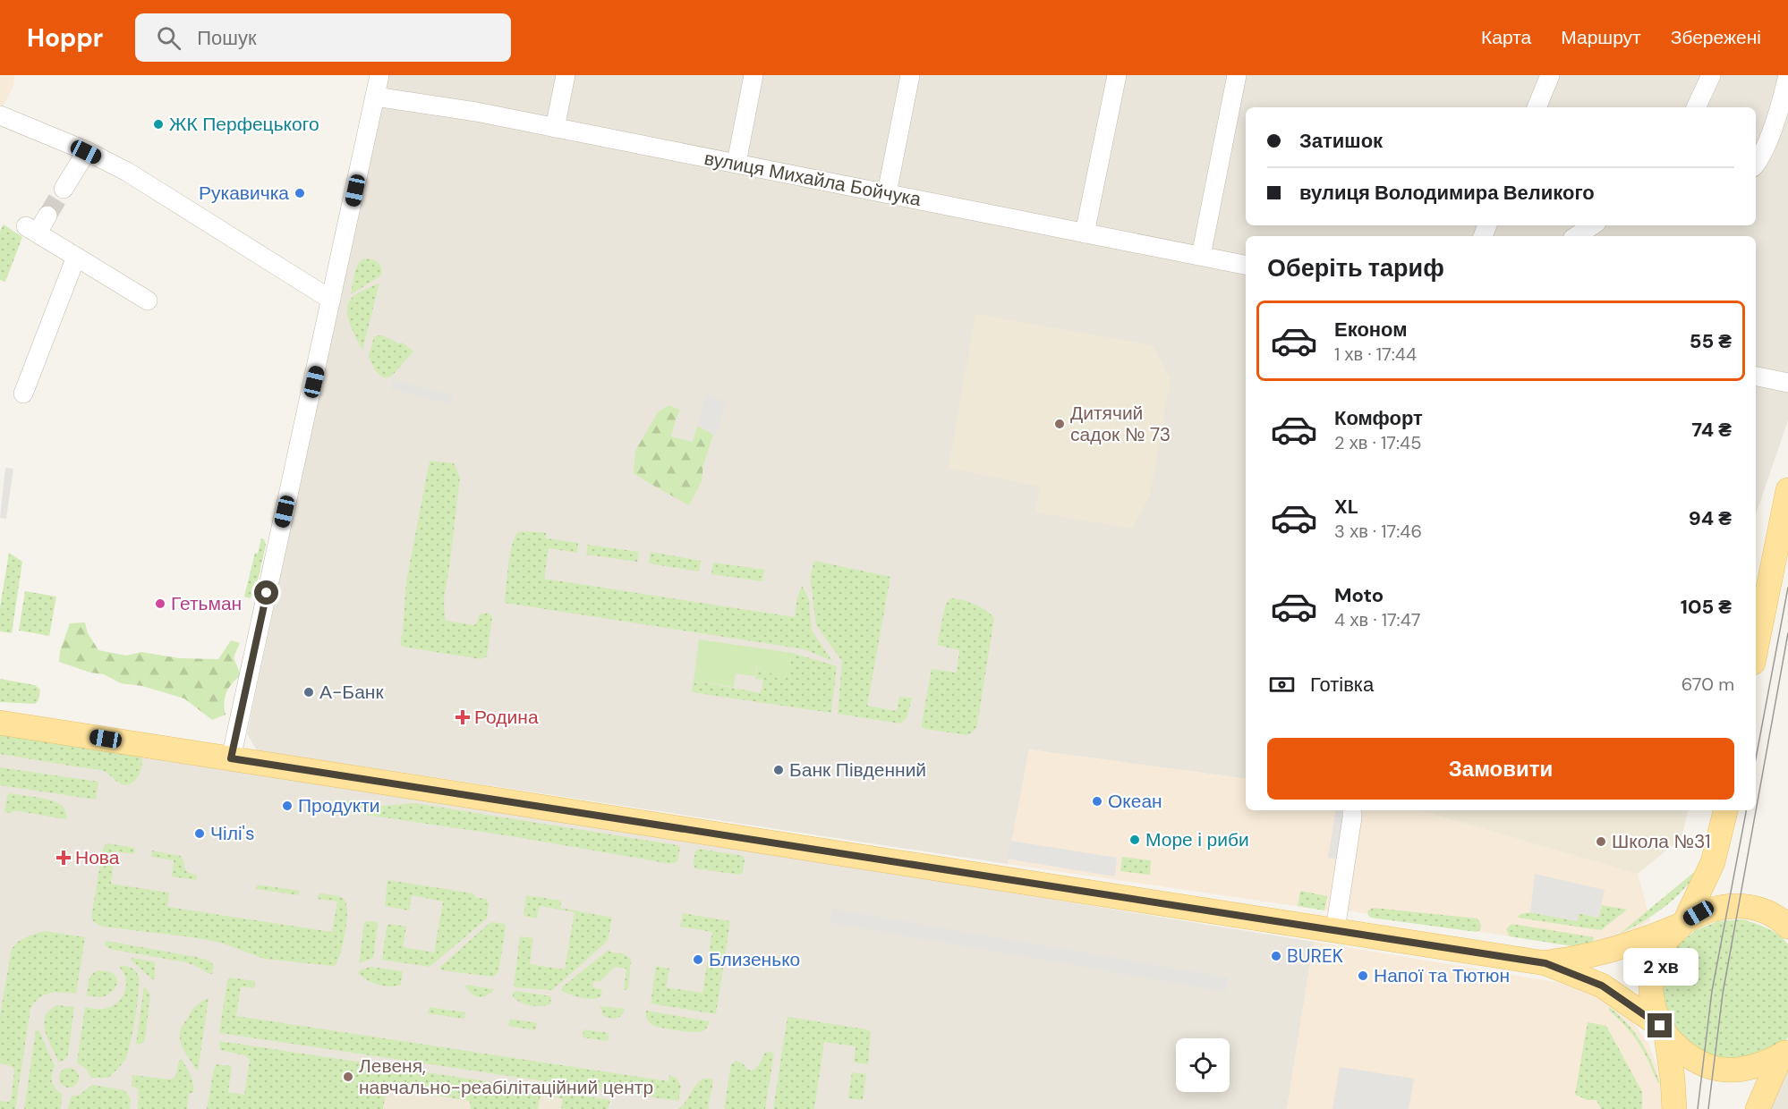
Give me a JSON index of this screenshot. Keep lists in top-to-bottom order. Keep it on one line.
{"streets":{"street":["вулиця Михайла Бойчука"]},"places":{"other":["ЖК Перфецького","Рукавичка","Дитячий садок № 73","Гетьман","А-Банк","Банк Південний","Океан","Продукти","Чілі's","Море і риби","Школа №31","BUREK","Близенько","Напої та Тютюн","Левеня, навчально-реабілітаційний центр"],"health":["Родина","Нова"]},"page":{"header":"Hoppr","search":"Пошук","nav":["Карта","Маршрут","Збережені"],"banner":["Затишок","вулиця Володимира Великого"],"heading":"Оберіть тариф","list":[{"name":"Економ","note":"1 хв · 17:44","value":"55 ₴"},{"name":"Комфорт","note":"2 хв · 17:45","value":"74 ₴"},{"name":"XL","note":"3 хв · 17:46","value":"94 ₴"},{"name":"Moto","note":"4 хв · 17:47","value":"105 ₴"}],"pay":["Готівка","670 m"],"buttons":"Замовити","bubble":"2 хв"}}
